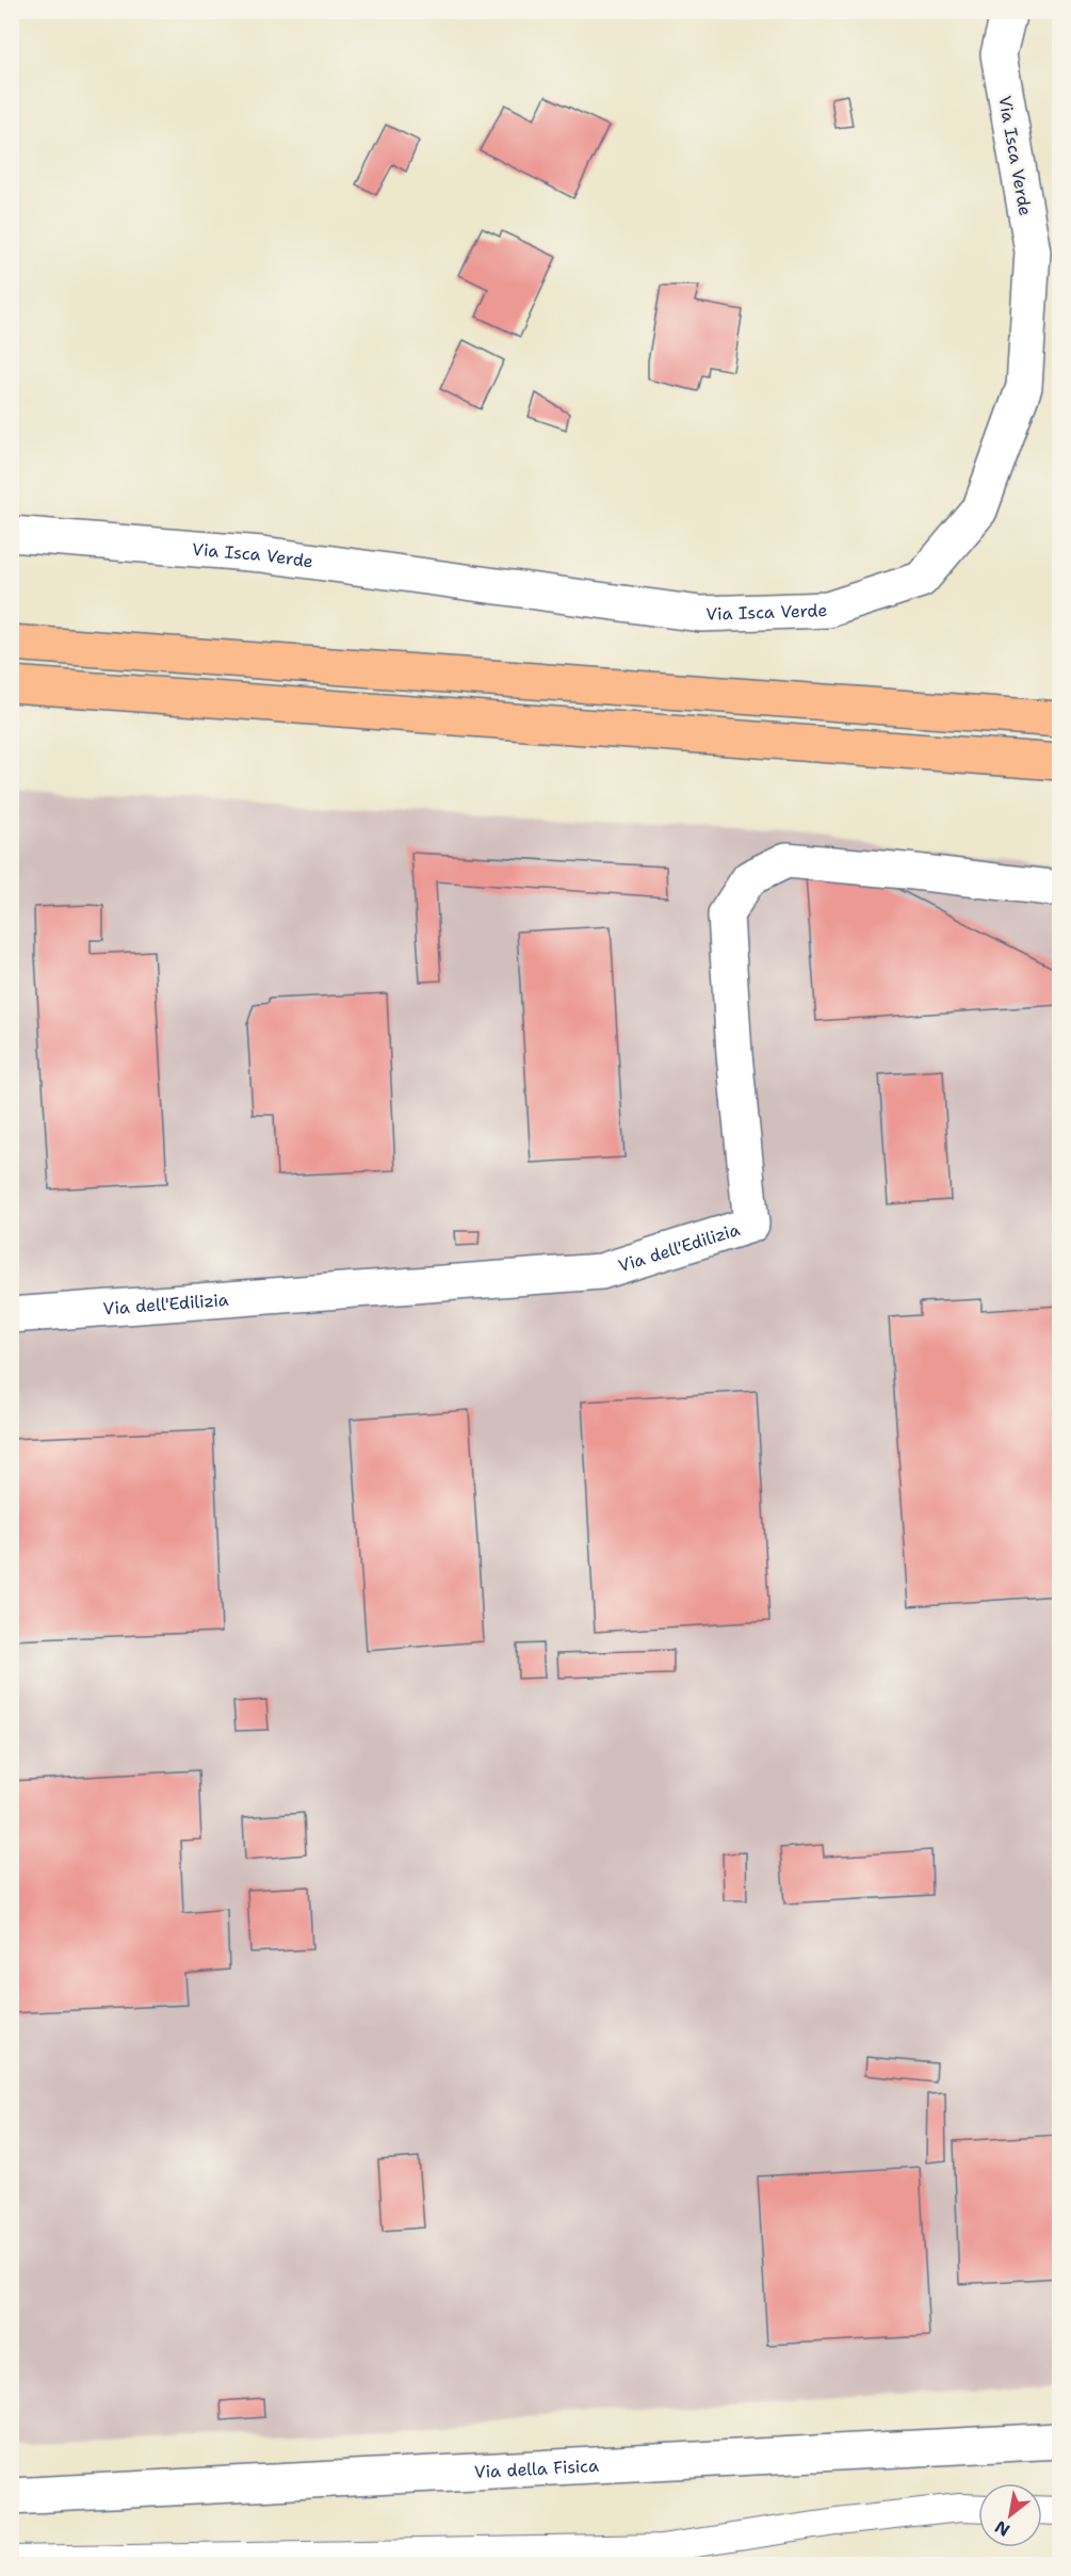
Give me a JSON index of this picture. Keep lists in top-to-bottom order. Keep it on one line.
{"streets":{"street":["Via Isca Verde","Via dell'Edilizia","Via della Fisica"]},"north":"bottom left"}
